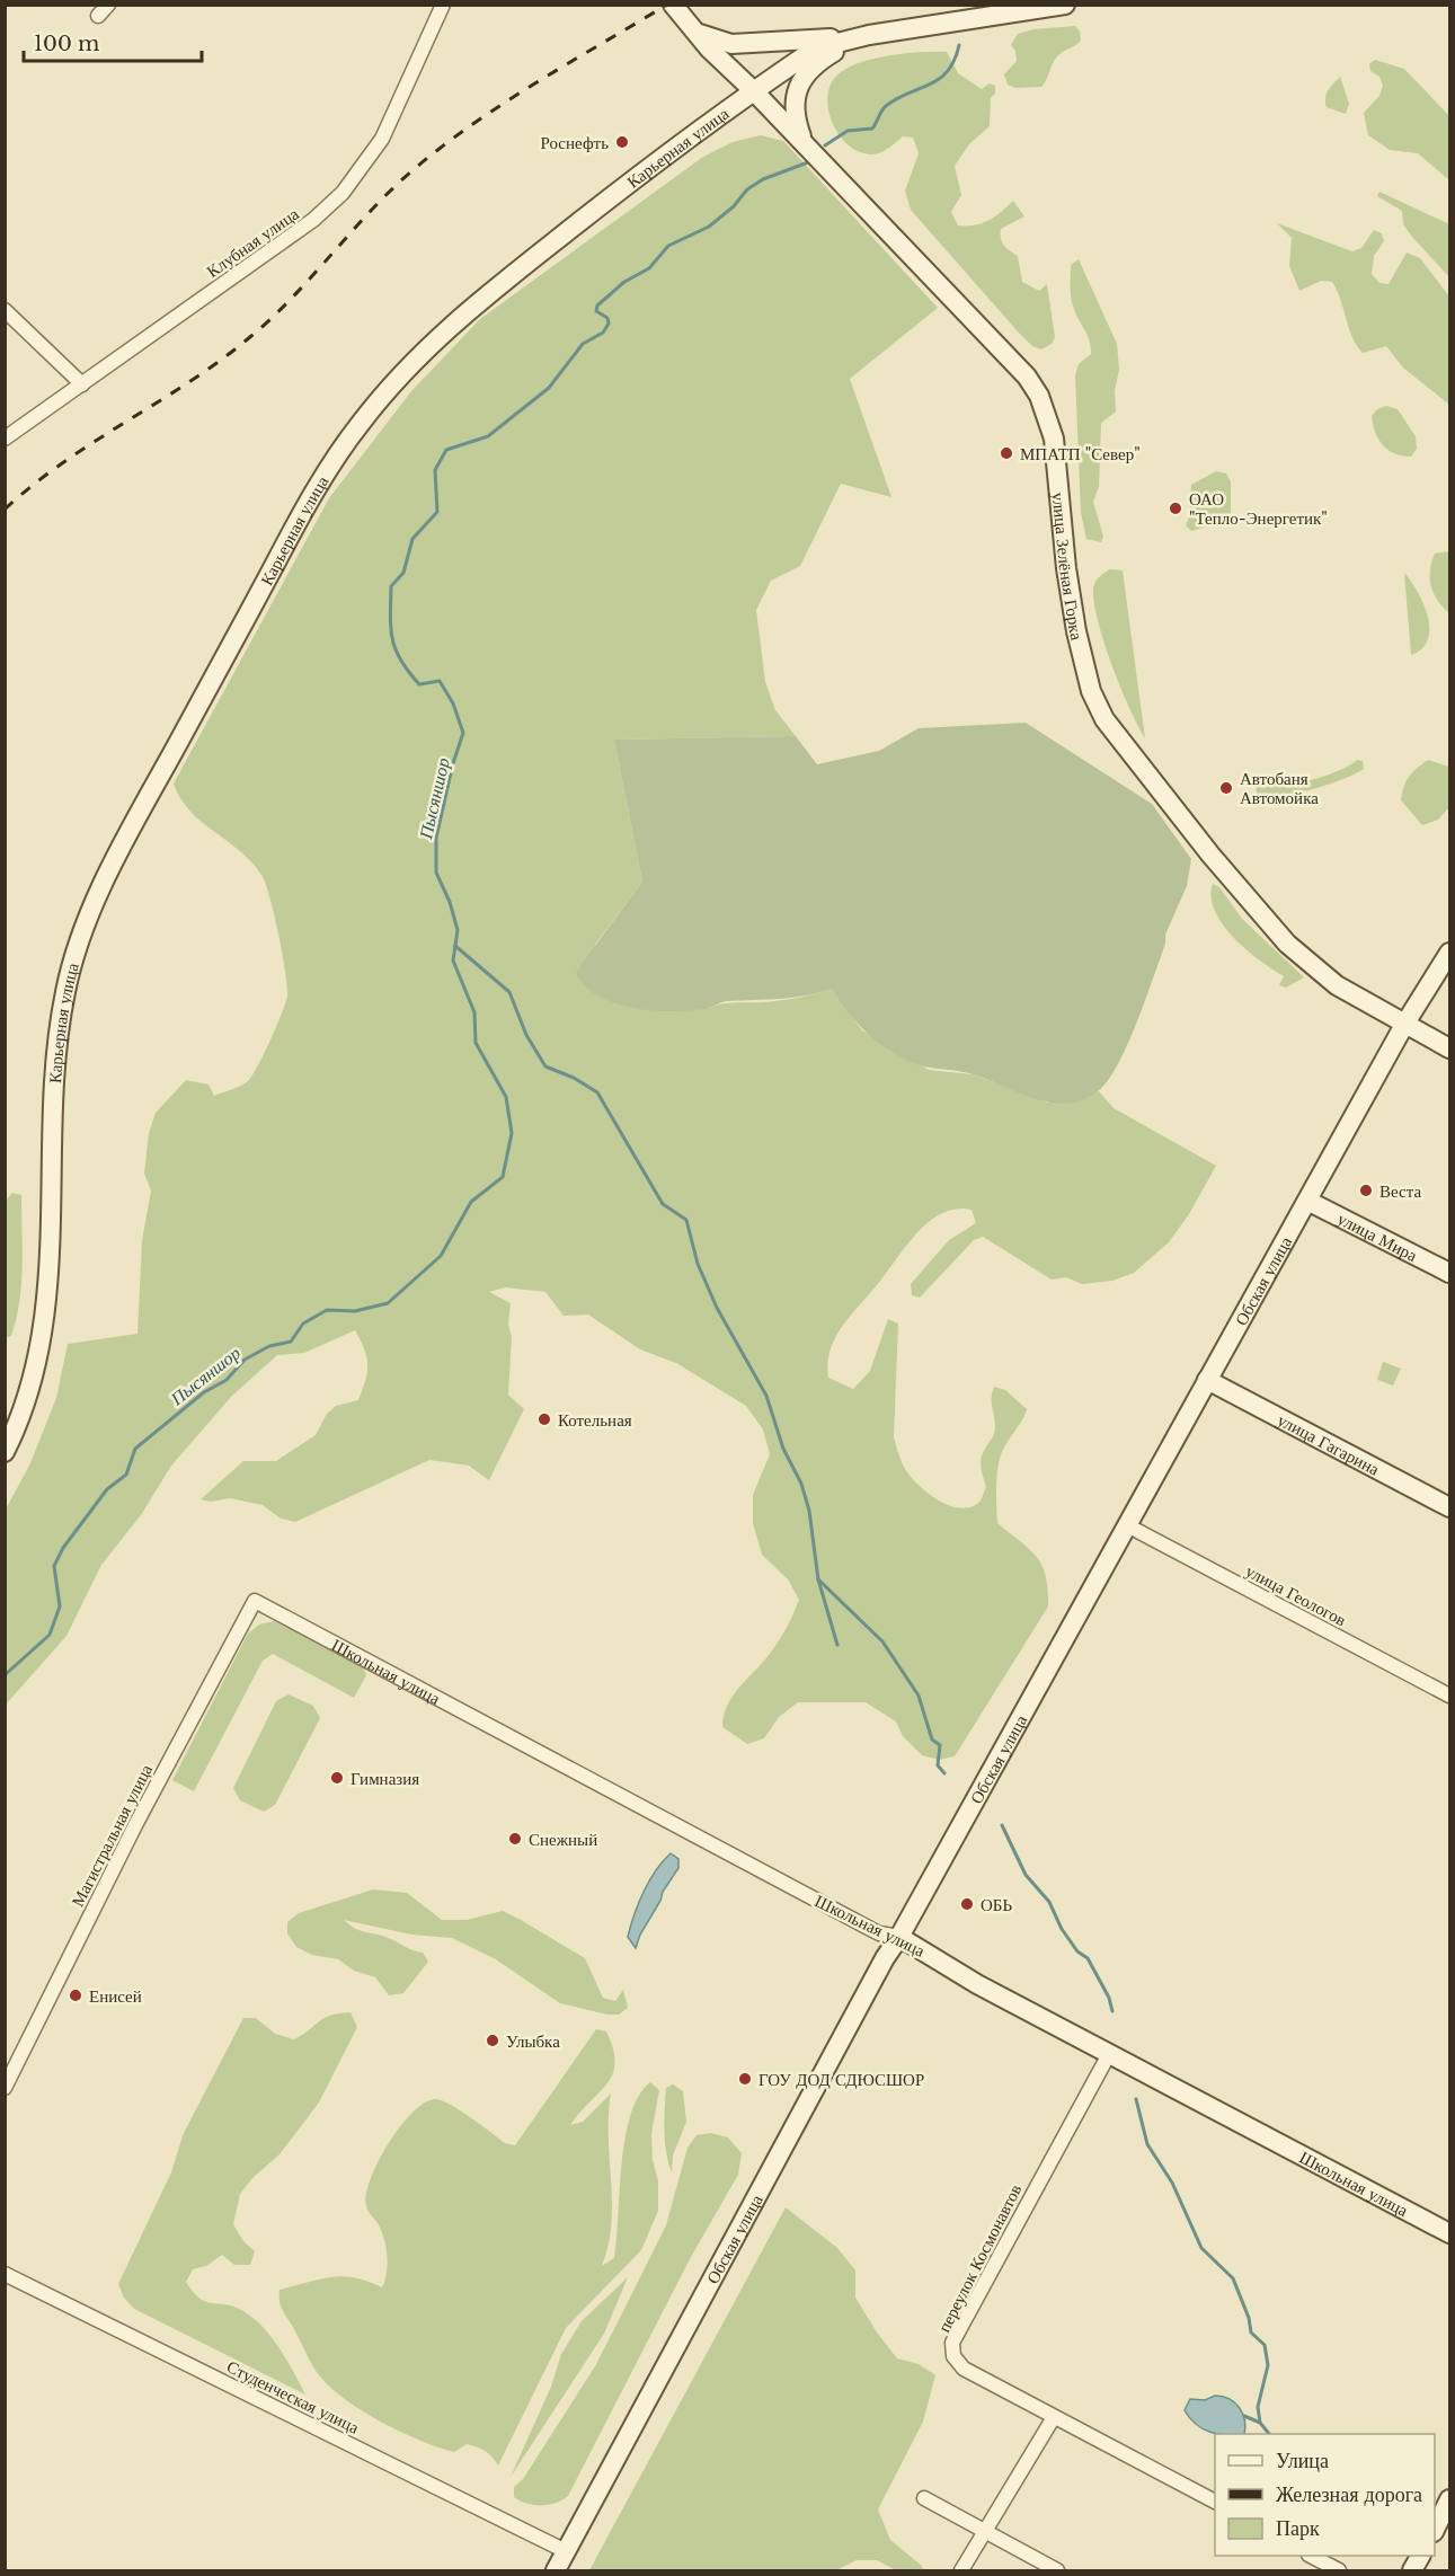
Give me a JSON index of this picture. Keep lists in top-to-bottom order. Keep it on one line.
{"streets":{"street":["Карьерная улица","Клубная улица","улица Зелёная Горка","улица Мира","Обская улица","улица Гагарина","улица Геологов","Школьная улица","Магистральная улица","переулок Космонавтов","Студенческая улица"]},"crossings":[["Карьерная улица","улица Зелёная Горка"],["улица Зелёная Горка","Обская улица"],["улица Мира","Обская улица"],["Обская улица","улица Гагарина"],["Обская улица","улица Геологов"],["Обская улица","Школьная улица"],["Обская улица","Студенческая улица"],["Школьная улица","Магистральная улица"],["Школьная улица","переулок Космонавтов"]],"water":["Пысяншор"],"places":["Роснефть","МПАТП \"Север\"","ОАО \"Тепло-Энергетик\"","Автобаня Автомойка","Веста","Котельная","Гимназия","Снежный","ОБЬ","Енисей","Улыбка","ГОУ ДОД СДЮСШОР"],"legend":["Улица","Железная дорога","Парк"],"scale_bar":"100 m"}
